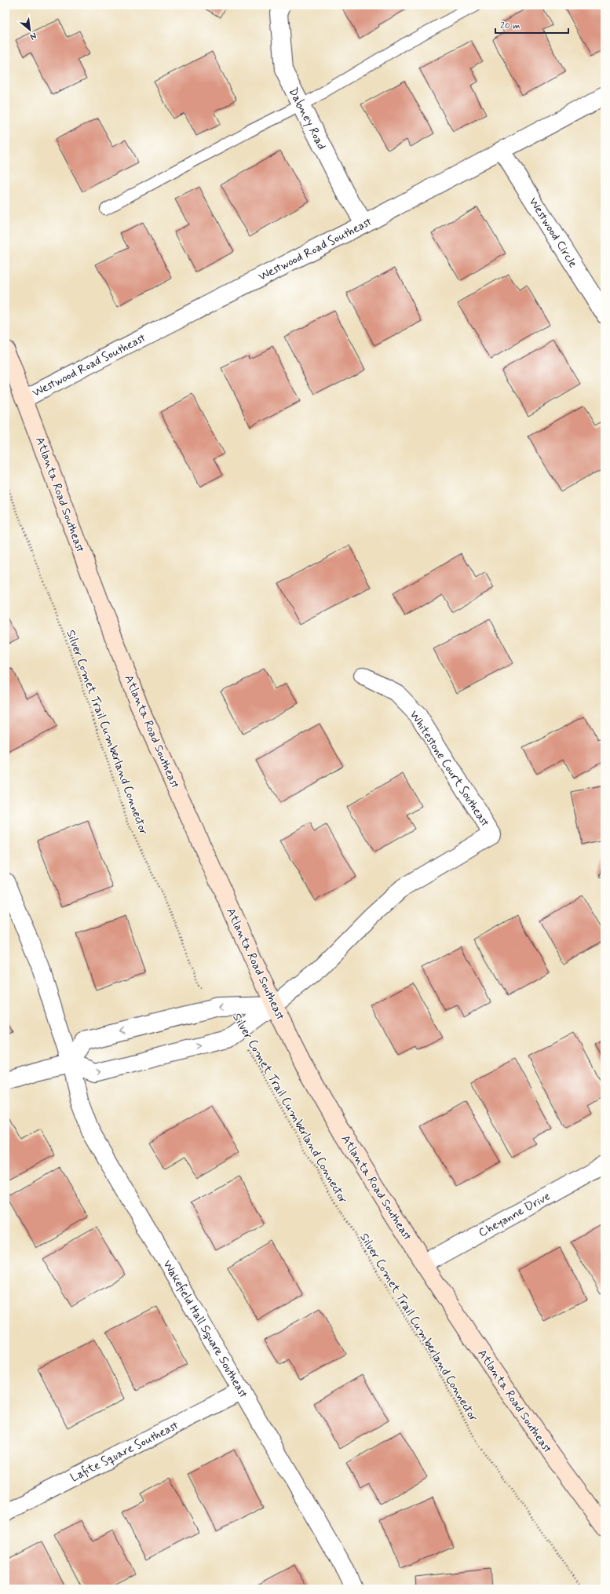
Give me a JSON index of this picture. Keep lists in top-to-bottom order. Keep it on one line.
{"streets":{"main road":["Atlanta Road Southeast"],"street":["Dabney Road","Westwood Circle","Westwood Road Southeast","Whitestone Court Southeast","Cheyanne Drive","Wakefield Hall Square Southeast","Lafite Square Southeast"],"path":["Silver Comet Trail Cumberland Connector"]},"crossings":[["Dabney Road","Westwood Road Southeast"],["Westwood Circle","Westwood Road Southeast"],["Westwood Road Southeast","Atlanta Road Southeast"],["Atlanta Road Southeast","Whitestone Court Southeast"],["Atlanta Road Southeast","Cheyanne Drive"],["Wakefield Hall Square Southeast","Lafite Square Southeast"]],"scale_bar":"20 m","north":"bottom right"}
